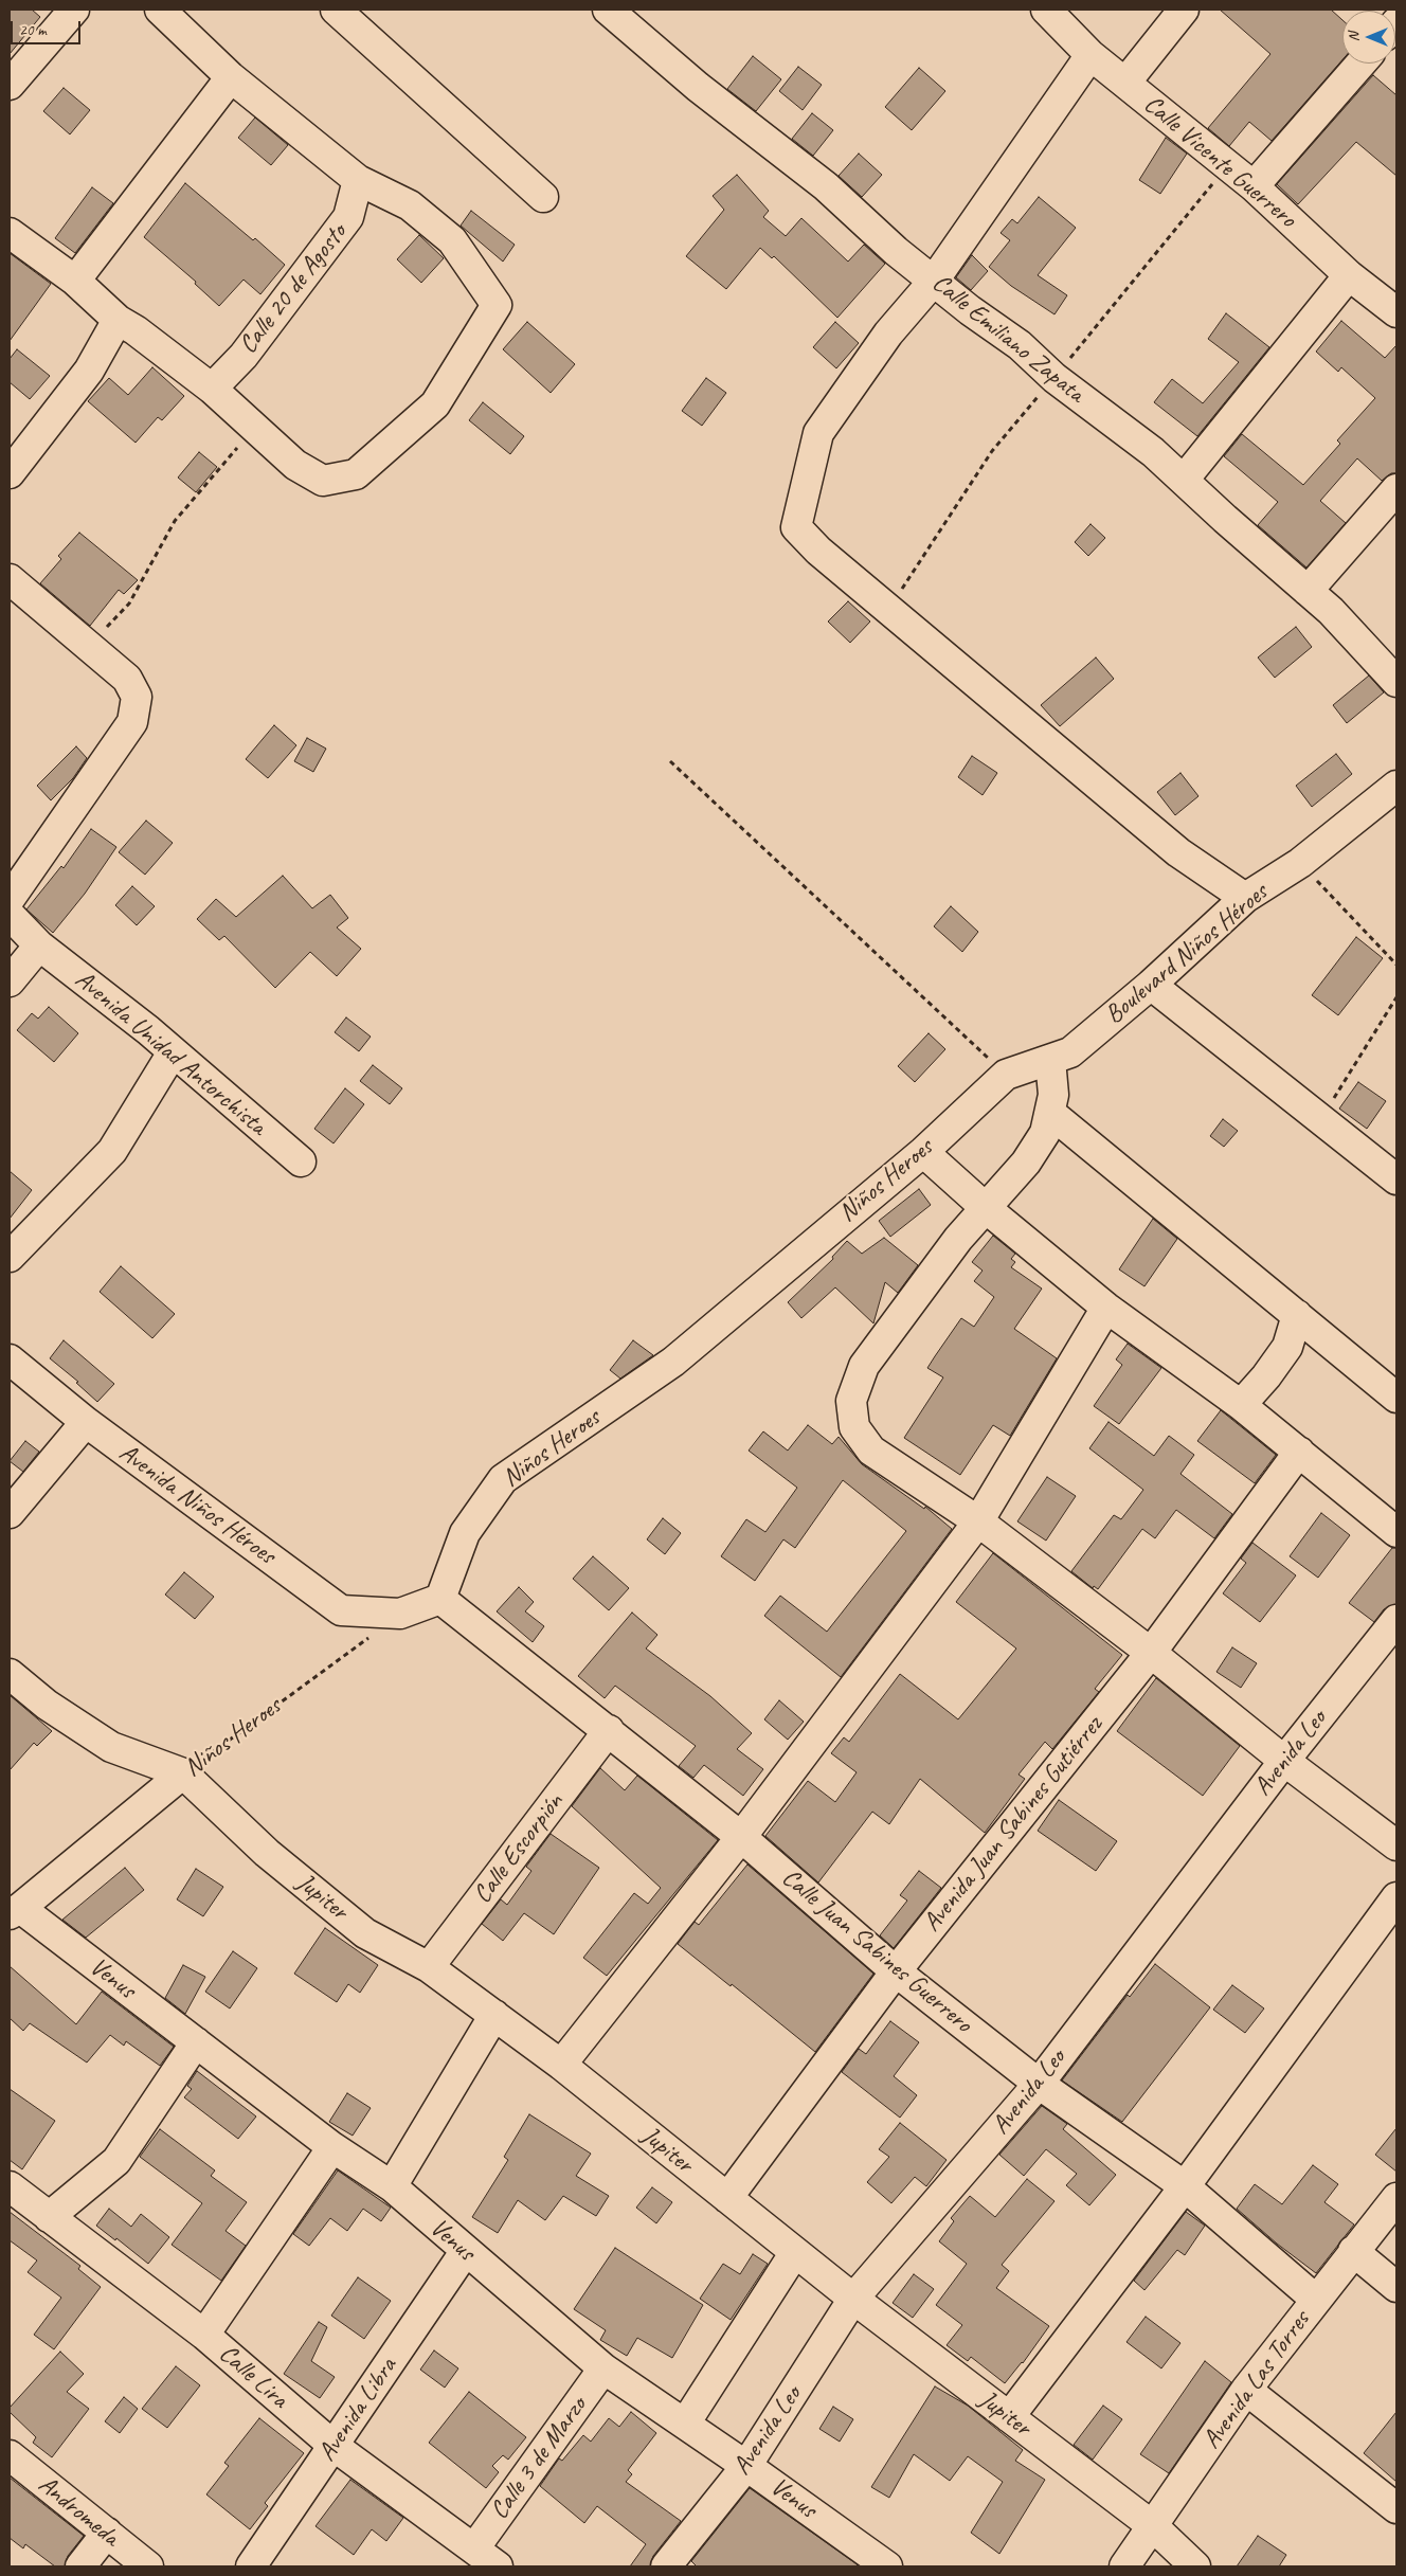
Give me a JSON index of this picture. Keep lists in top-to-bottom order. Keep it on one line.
{"streets":{"street":["Calle Vicente Guerrero","Calle 20 de Agosto","Calle Emiliano Zapata","Boulevard Niños Héroes","Avenida Unidad Antorchista","Niños Heroes","Avenida Niños Héroes","Avenida Leo","Avenida Juan Sabines Gutiérrez","Calle Escorpión","Jupiter","Calle Juan Sabines Guerrero","Venus","Calle Lira","Avenida Las Torres","Avenida Libra","Calle 3 de Marzo","Andromeda"]},"crossings":[["Boulevard Niños Héroes","Niños Heroes"],["Niños Heroes","Avenida Niños Héroes"],["Niños Heroes","Jupiter"],["Niños Heroes","Calle Juan Sabines Guerrero"],["Niños Heroes","Venus"],["Avenida Leo","Jupiter"],["Avenida Leo","Calle Juan Sabines Guerrero"],["Avenida Leo","Venus"],["Avenida Juan Sabines Gutiérrez","Jupiter"],["Avenida Juan Sabines Gutiérrez","Calle Juan Sabines Guerrero"],["Calle Escorpión","Jupiter"],["Calle Escorpión","Calle Juan Sabines Guerrero"],["Jupiter","Avenida Las Torres"],["Calle Juan Sabines Guerrero","Avenida Las Torres"],["Venus","Avenida Libra"],["Venus","Calle 3 de Marzo"],["Calle Lira","Avenida Libra"],["Calle Lira","Calle 3 de Marzo"]],"scale_bar":"20 m","north":"left"}
